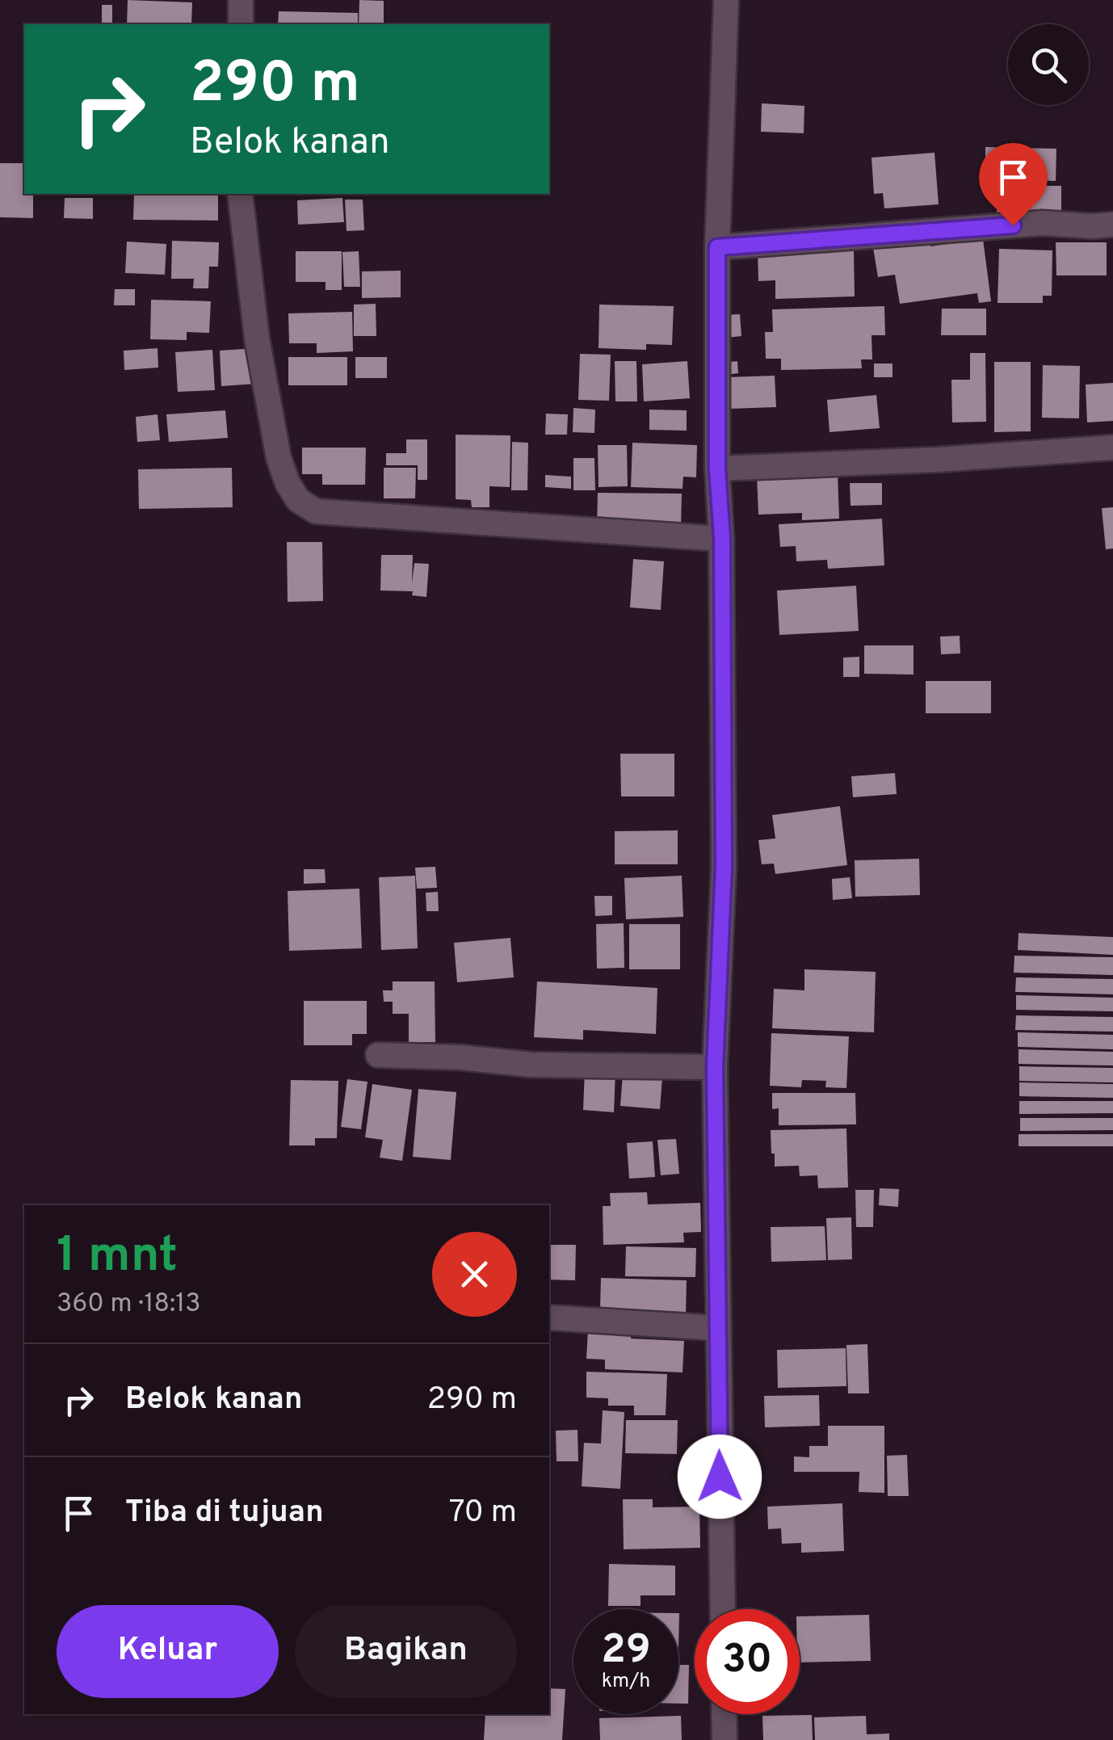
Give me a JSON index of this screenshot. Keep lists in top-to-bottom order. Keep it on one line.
{"page":{"turn":["290 m","Belok kanan"],"heading":["1 mnt","360 m · 18:13"],"list":[{"name":"Belok kanan","value":"290 m"},{"name":"Tiba di tujuan","value":"70 m"}],"buttons":["Keluar","Bagikan"],"speed":"29 km/h","limit":"30"}}
